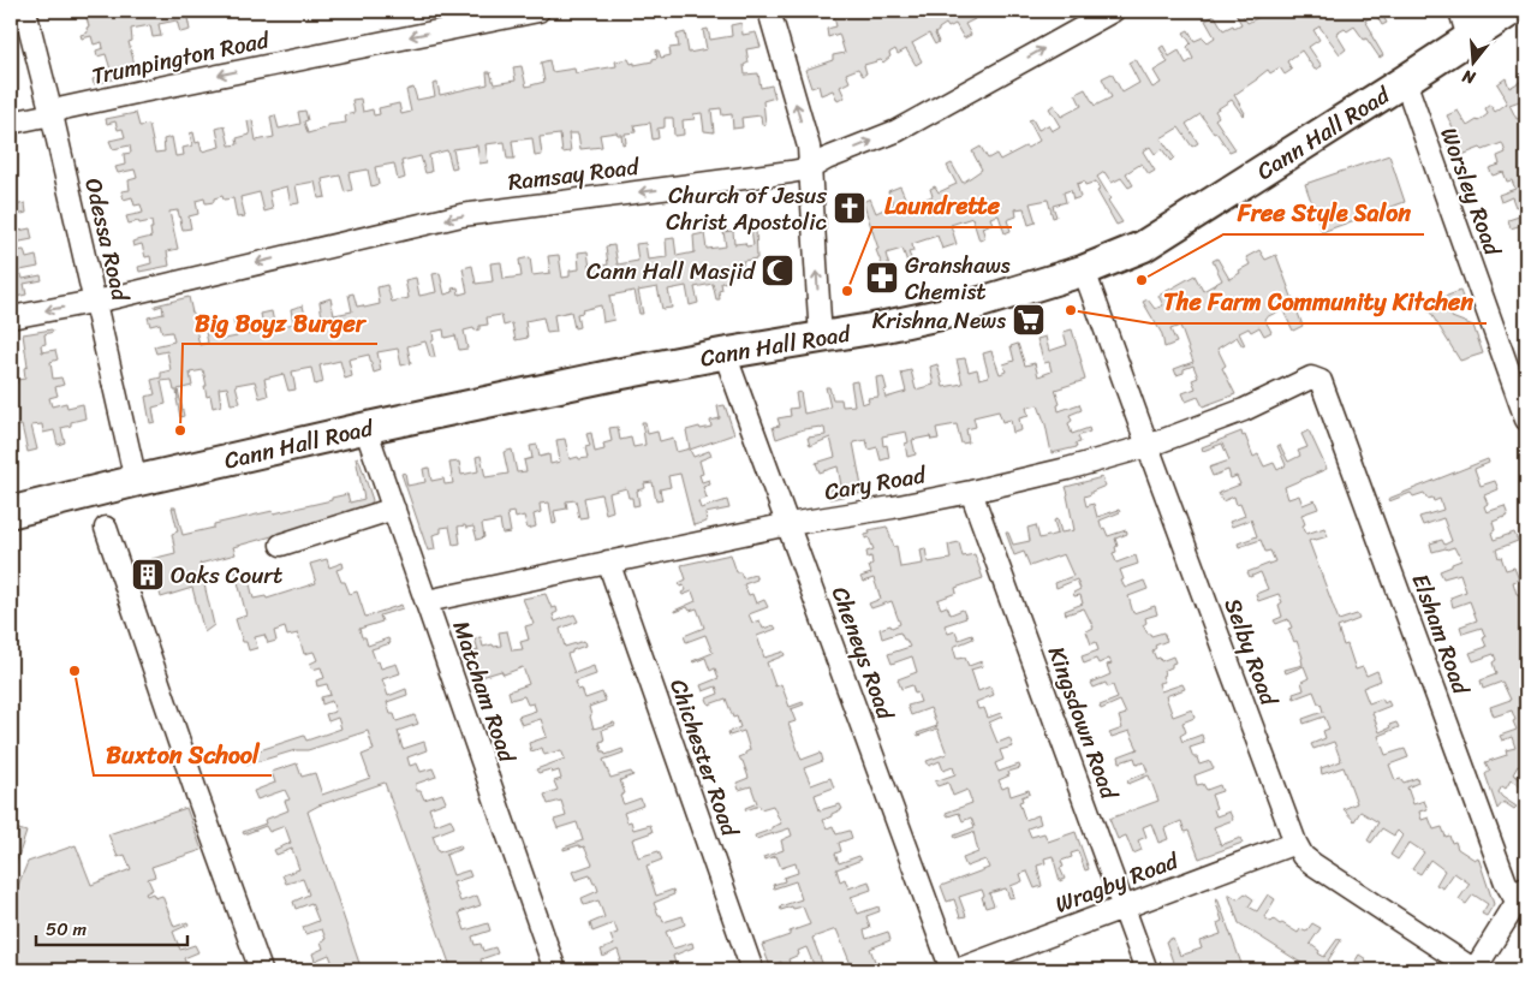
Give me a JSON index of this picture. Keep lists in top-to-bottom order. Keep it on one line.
{"streets":{"street":["Trumpington Road","Cann Hall Road","Ramsay Road","Worsley Road","Odessa Road","Cary Road","Elsham Road","Selby Road","Cheneys Road","Matcham Road","Kingsdown Road","Chichester Road","Wragby Road"]},"crossings":[["Trumpington Road","Odessa Road"],["Cann Hall Road","Worsley Road"],["Cann Hall Road","Odessa Road"],["Cann Hall Road","Selby Road"],["Cann Hall Road","Cheneys Road"],["Cann Hall Road","Matcham Road"],["Ramsay Road","Odessa Road"],["Cary Road","Elsham Road"],["Cary Road","Selby Road"],["Cary Road","Cheneys Road"],["Cary Road","Matcham Road"],["Cary Road","Kingsdown Road"],["Cary Road","Chichester Road"],["Selby Road","Wragby Road"],["Kingsdown Road","Wragby Road"]],"one_way":["Trumpington Road"],"places":{"church":["Church of Jesus Christ Apostolic"],"mosque":["Cann Hall Masjid"],"pharmacy":["Granshaws Chemist"],"other":["Free Style Salon","Laundrette","The Farm Community Kitchen","Big Boyz Burger","Buxton School"],"supermarket":["Krishna News"],"building":["Oaks Court"]},"scale_bar":"50 m","north":"bottom"}
